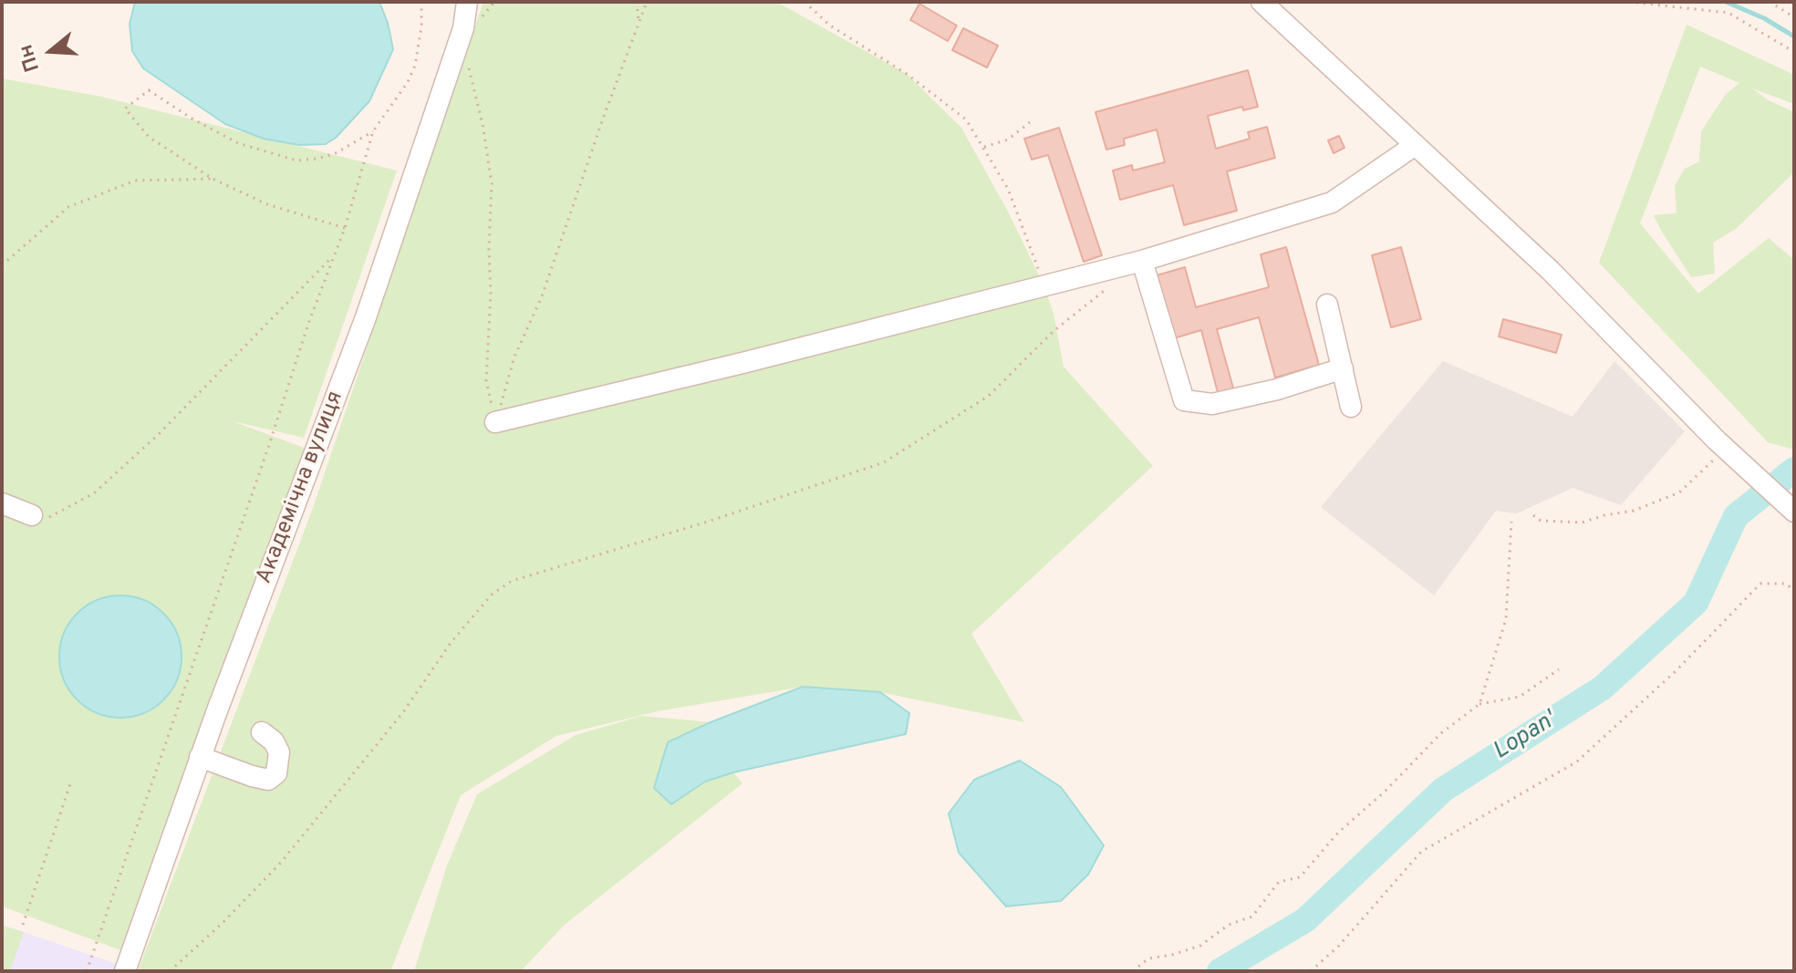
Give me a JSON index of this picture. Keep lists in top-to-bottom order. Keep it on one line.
{"streets":{"street":["Академічна вулиця"]},"water":["Lopan'"],"north":"left"}
